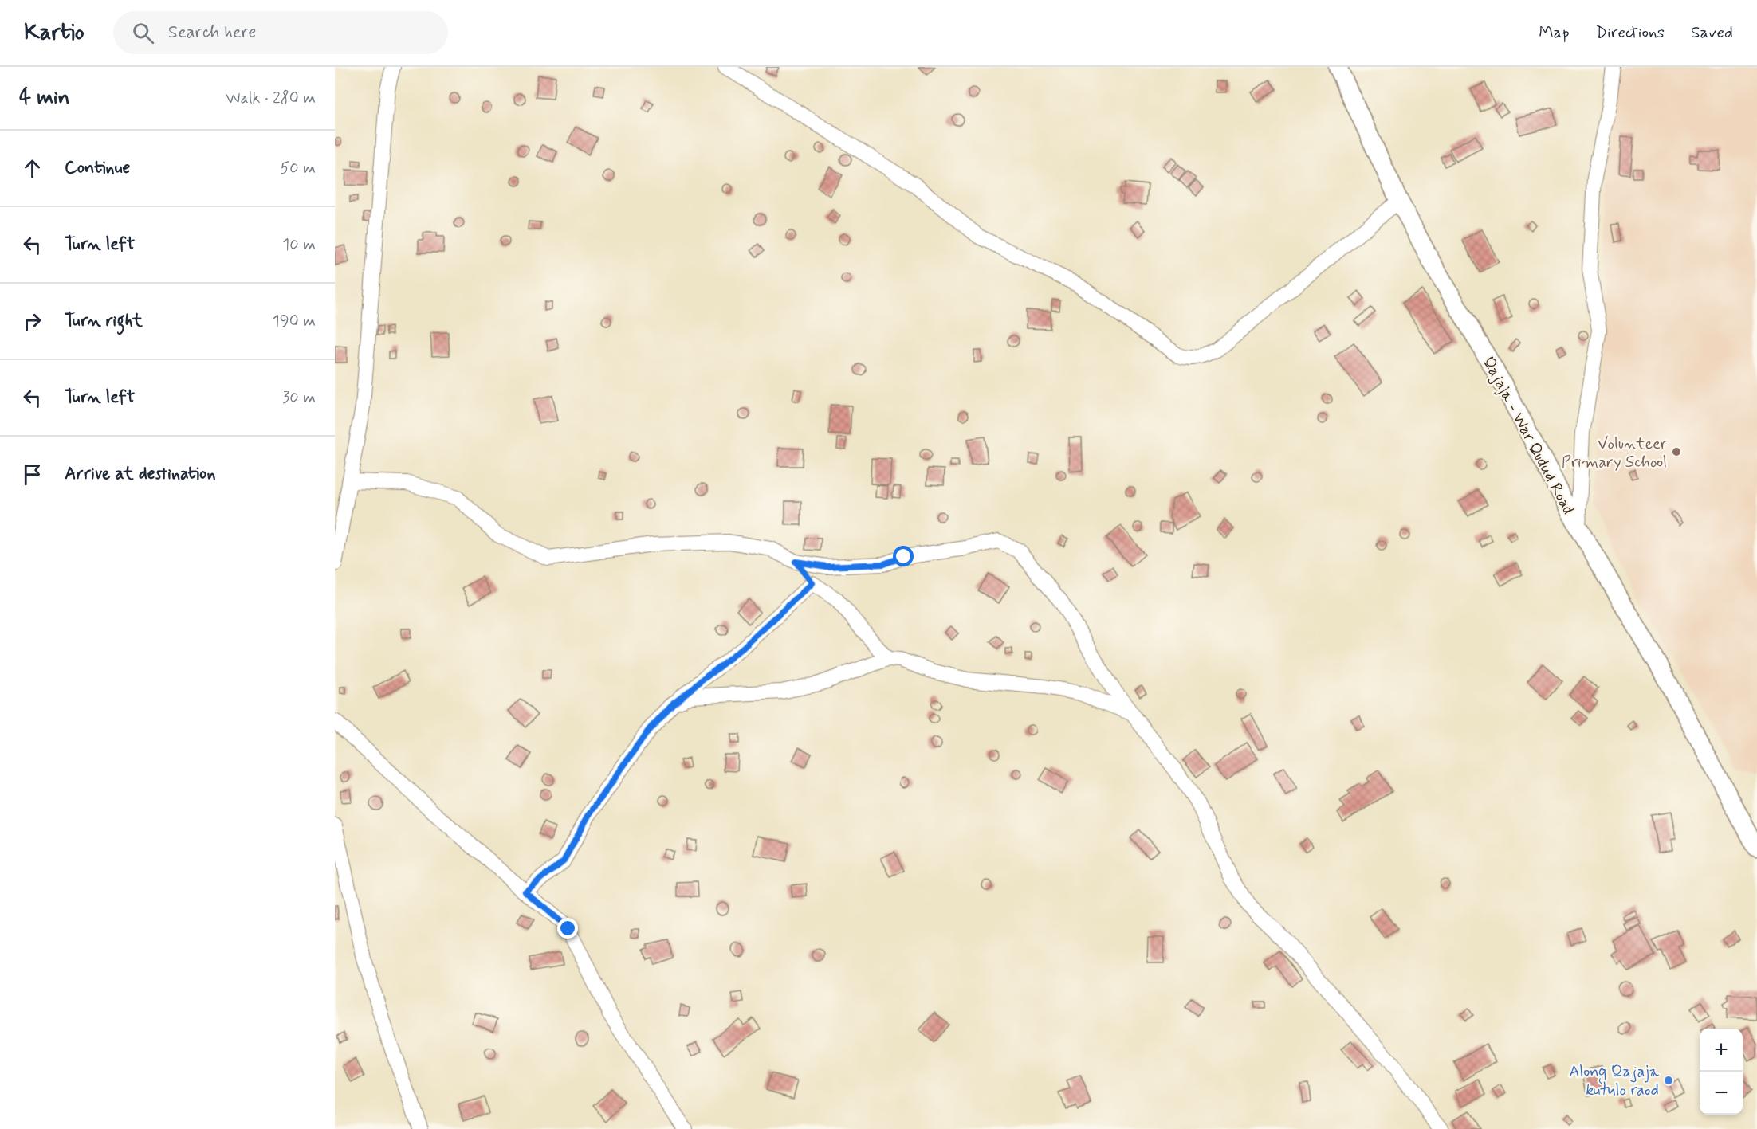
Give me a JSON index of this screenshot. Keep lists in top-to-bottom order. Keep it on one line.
{"streets":{"street":["Qajaja - War Qudud Road"]},"places":["Volunteer Primary School","Along Qajaja kutulo raod"],"page":{"header":"Kartio","search":"Search here","nav":["Map","Directions","Saved"],"heading":["4 min","Walk · 280 m"],"list":[["Continue","50 m"],["Turn left","10 m"],["Turn right","190 m"],["Turn left","30 m"],"Arrive at destination"],"map_buttons":["+","−"]}}
